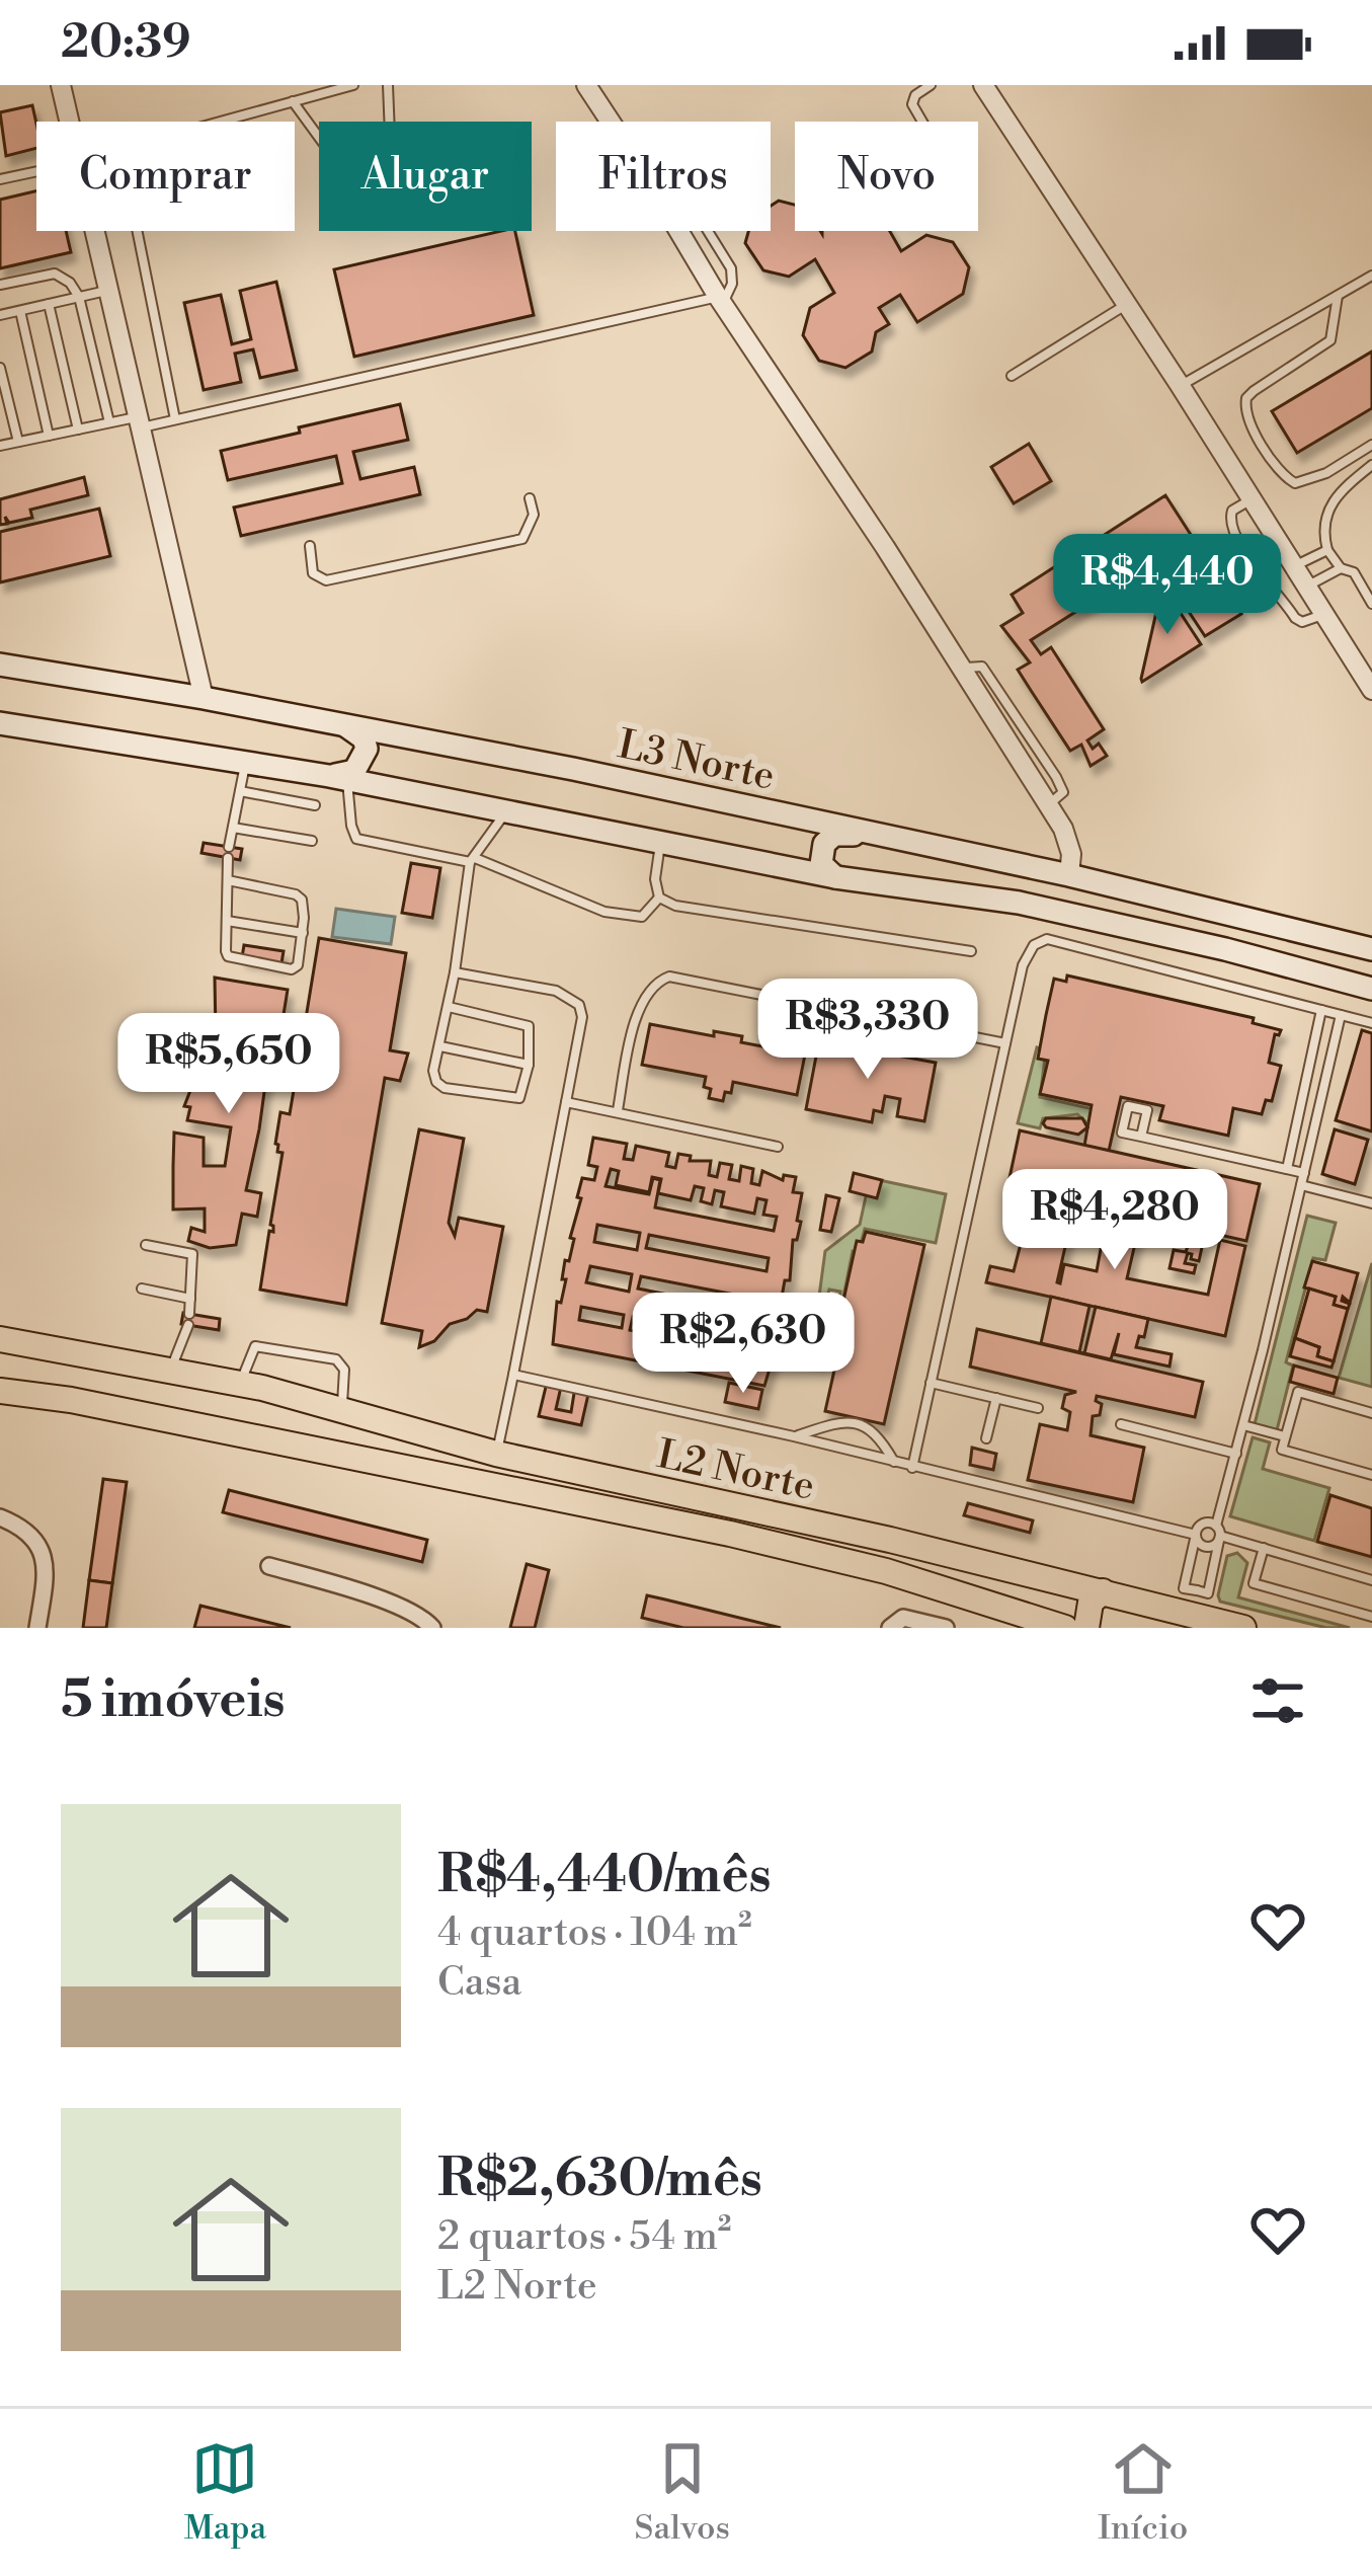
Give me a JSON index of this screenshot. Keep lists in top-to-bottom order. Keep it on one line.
{"streets":{"main road":["L3 Norte","L2 Norte"]},"page":{"status":"20:39","chip":["Comprar","Alugar","Filtros","Novo"],"price":["R$4,440","R$3,330","R$5,650","R$4,280","R$2,630"],"heading":"5 imóveis","list":[{"name":"R$4,440/mês","note":"4 quartos · 104 m² · Casa"},{"name":"R$2,630/mês","note":"2 quartos · 54 m² · L2 Norte"}],"tabs":["Mapa","Salvos","Início"]}}
